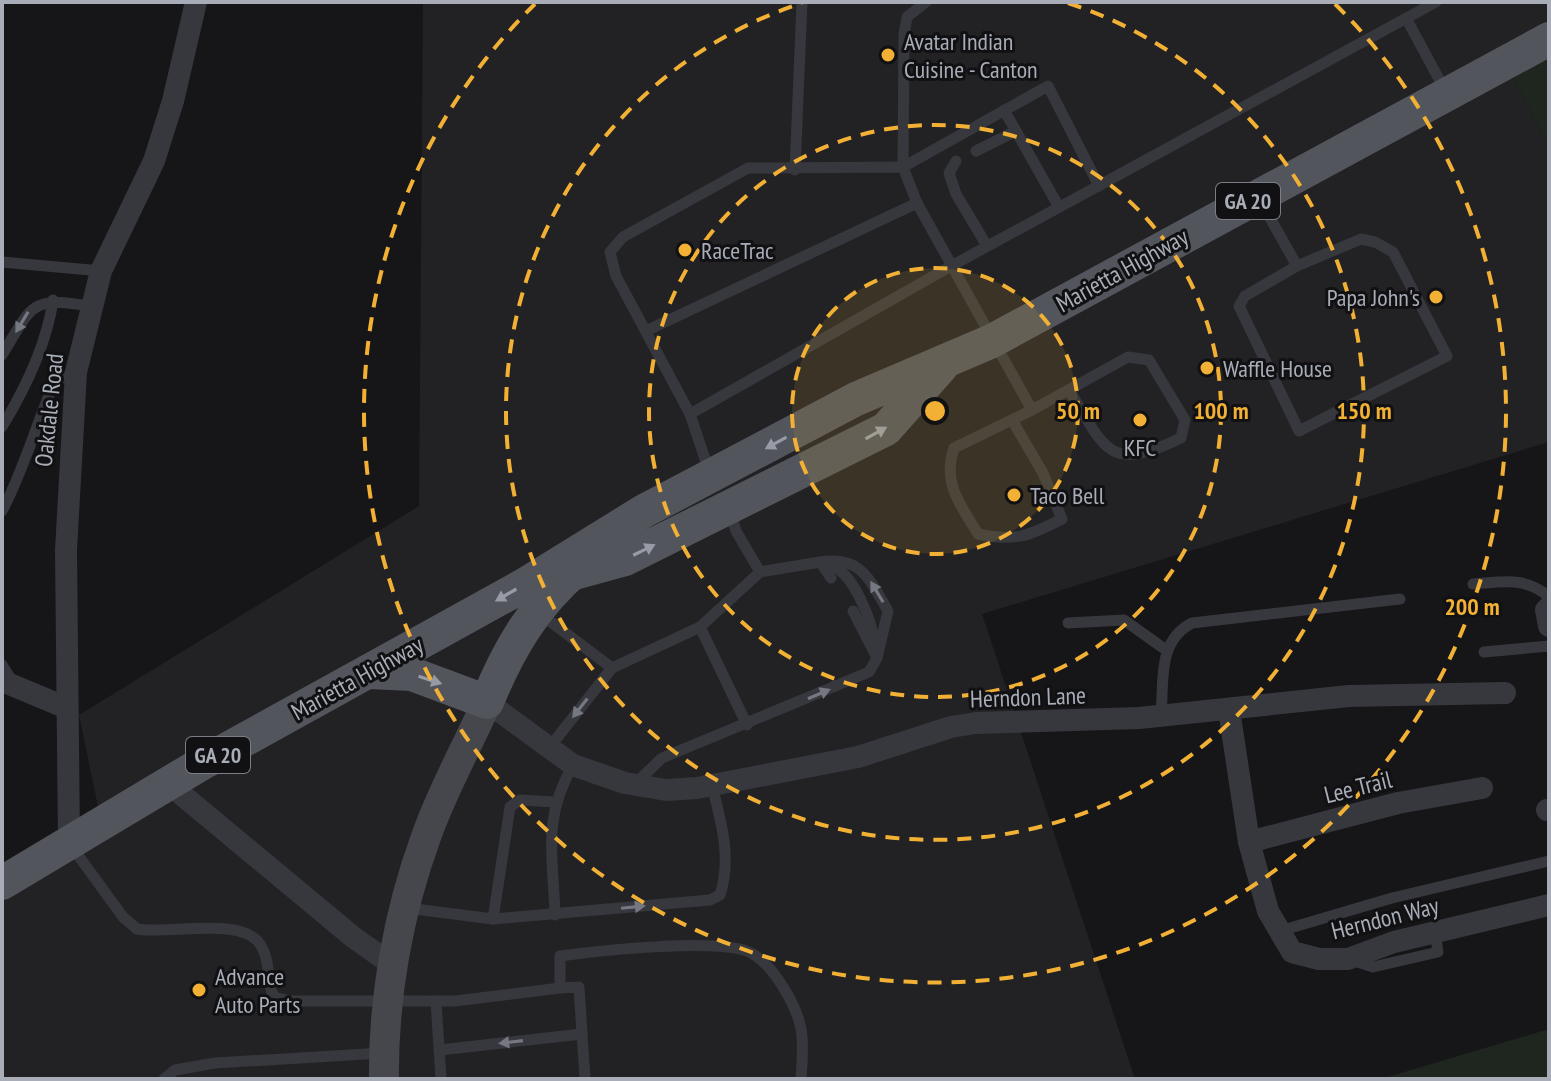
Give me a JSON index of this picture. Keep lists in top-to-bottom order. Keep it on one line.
{"streets":{"main road":["GA 20","Marietta Highway"],"street":["Oakdale Road","Herndon Lane","Lee Trail","Herndon Way"]},"crossings":[["GA 20","Marietta Highway"],["GA 20","Oakdale Road"],["Marietta Highway","Oakdale Road"],["Marietta Highway","Herndon Lane"],["Herndon Lane","Herndon Way"],["Lee Trail","Herndon Way"]],"places":["Avatar Indian Cuisine - Canton","RaceTrac","Papa John's","Waffle House","KFC","Taco Bell","Advance Auto Parts"],"rings":["50 m","100 m","150 m","200 m"]}
